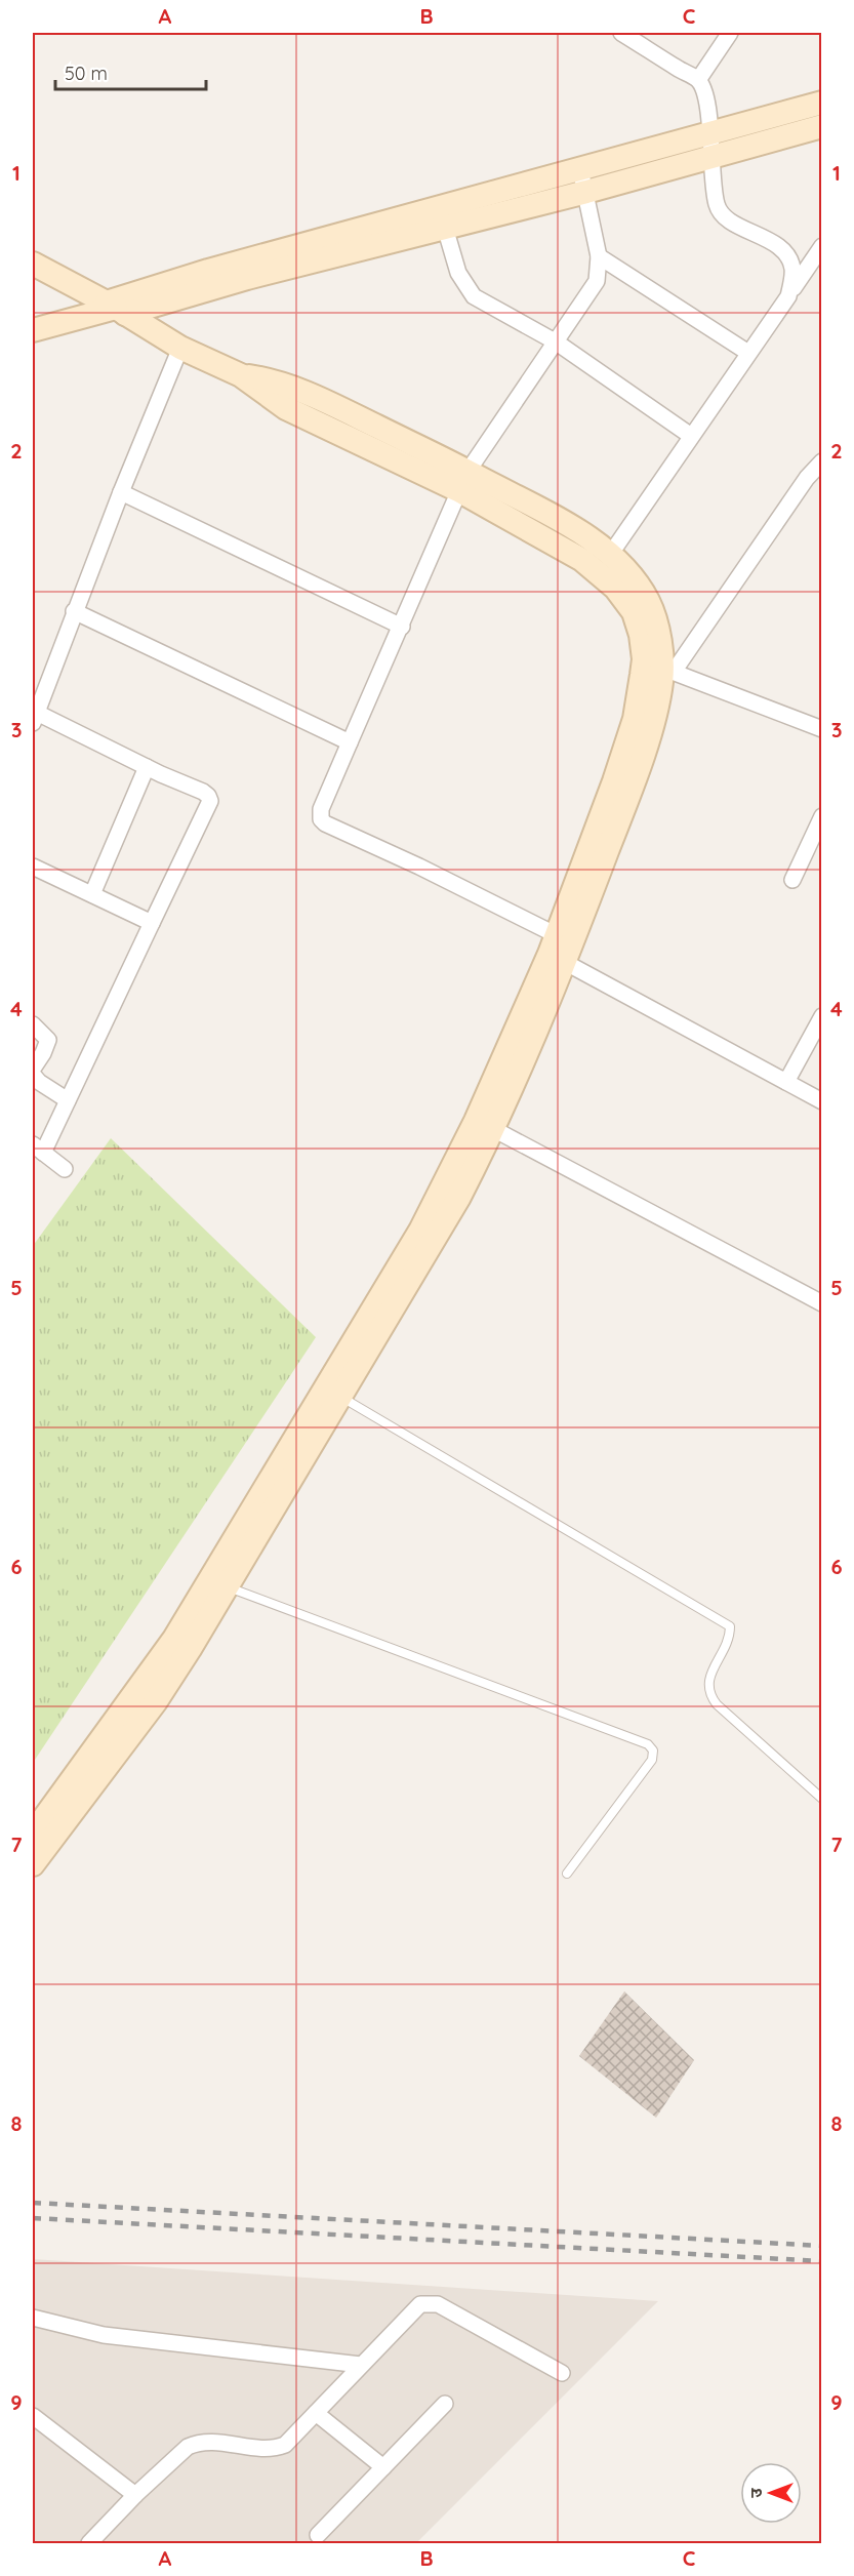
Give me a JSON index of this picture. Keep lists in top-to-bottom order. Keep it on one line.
{"scale_bar":"50 m","north":"left","grid":{"columns":["A","B","C"],"rows":["1","2","3","4","5","6","7","8","9"]}}
